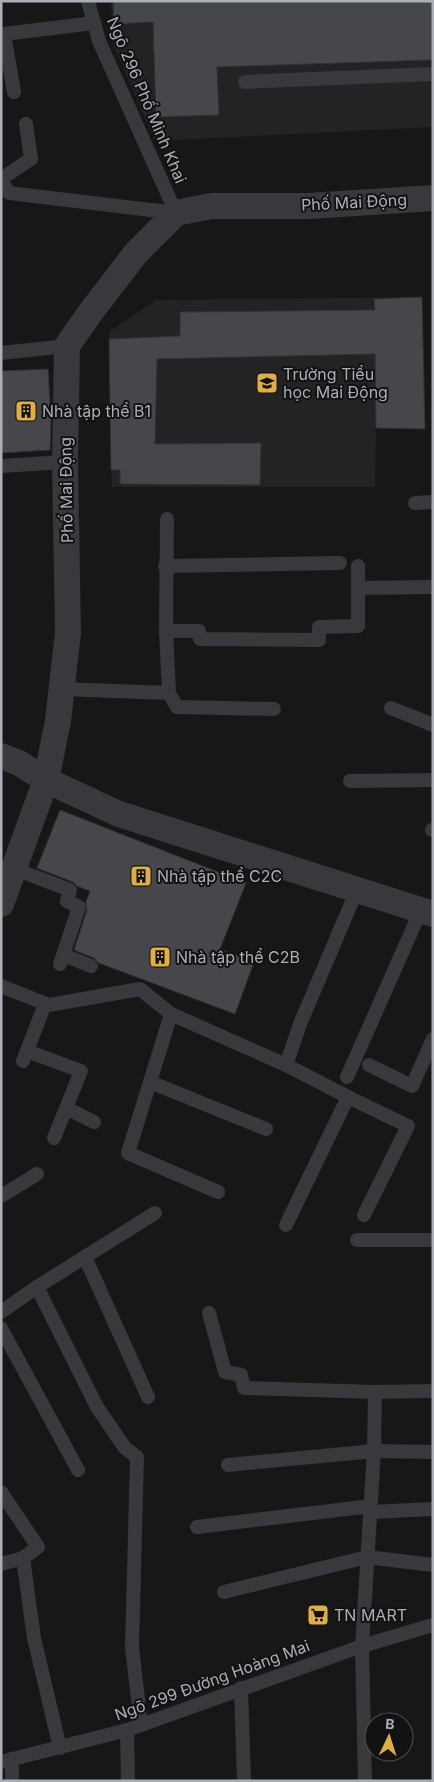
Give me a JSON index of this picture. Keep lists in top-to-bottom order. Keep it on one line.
{"streets":{"street":["Phố Mai Động"],"lane":["Ngõ 296 Phố Minh Khai","Ngõ 299 Đường Hoàng Mai"]},"crossings":[["Ngõ 296 Phố Minh Khai","Phố Mai Động"]],"places":{"school or university":["Trường Tiểu học Mai Động"],"building":["Nhà tập thể B1","Nhà tập thể C2C","Nhà tập thể C2B"],"supermarket":["TN MART"]},"north":"top"}
